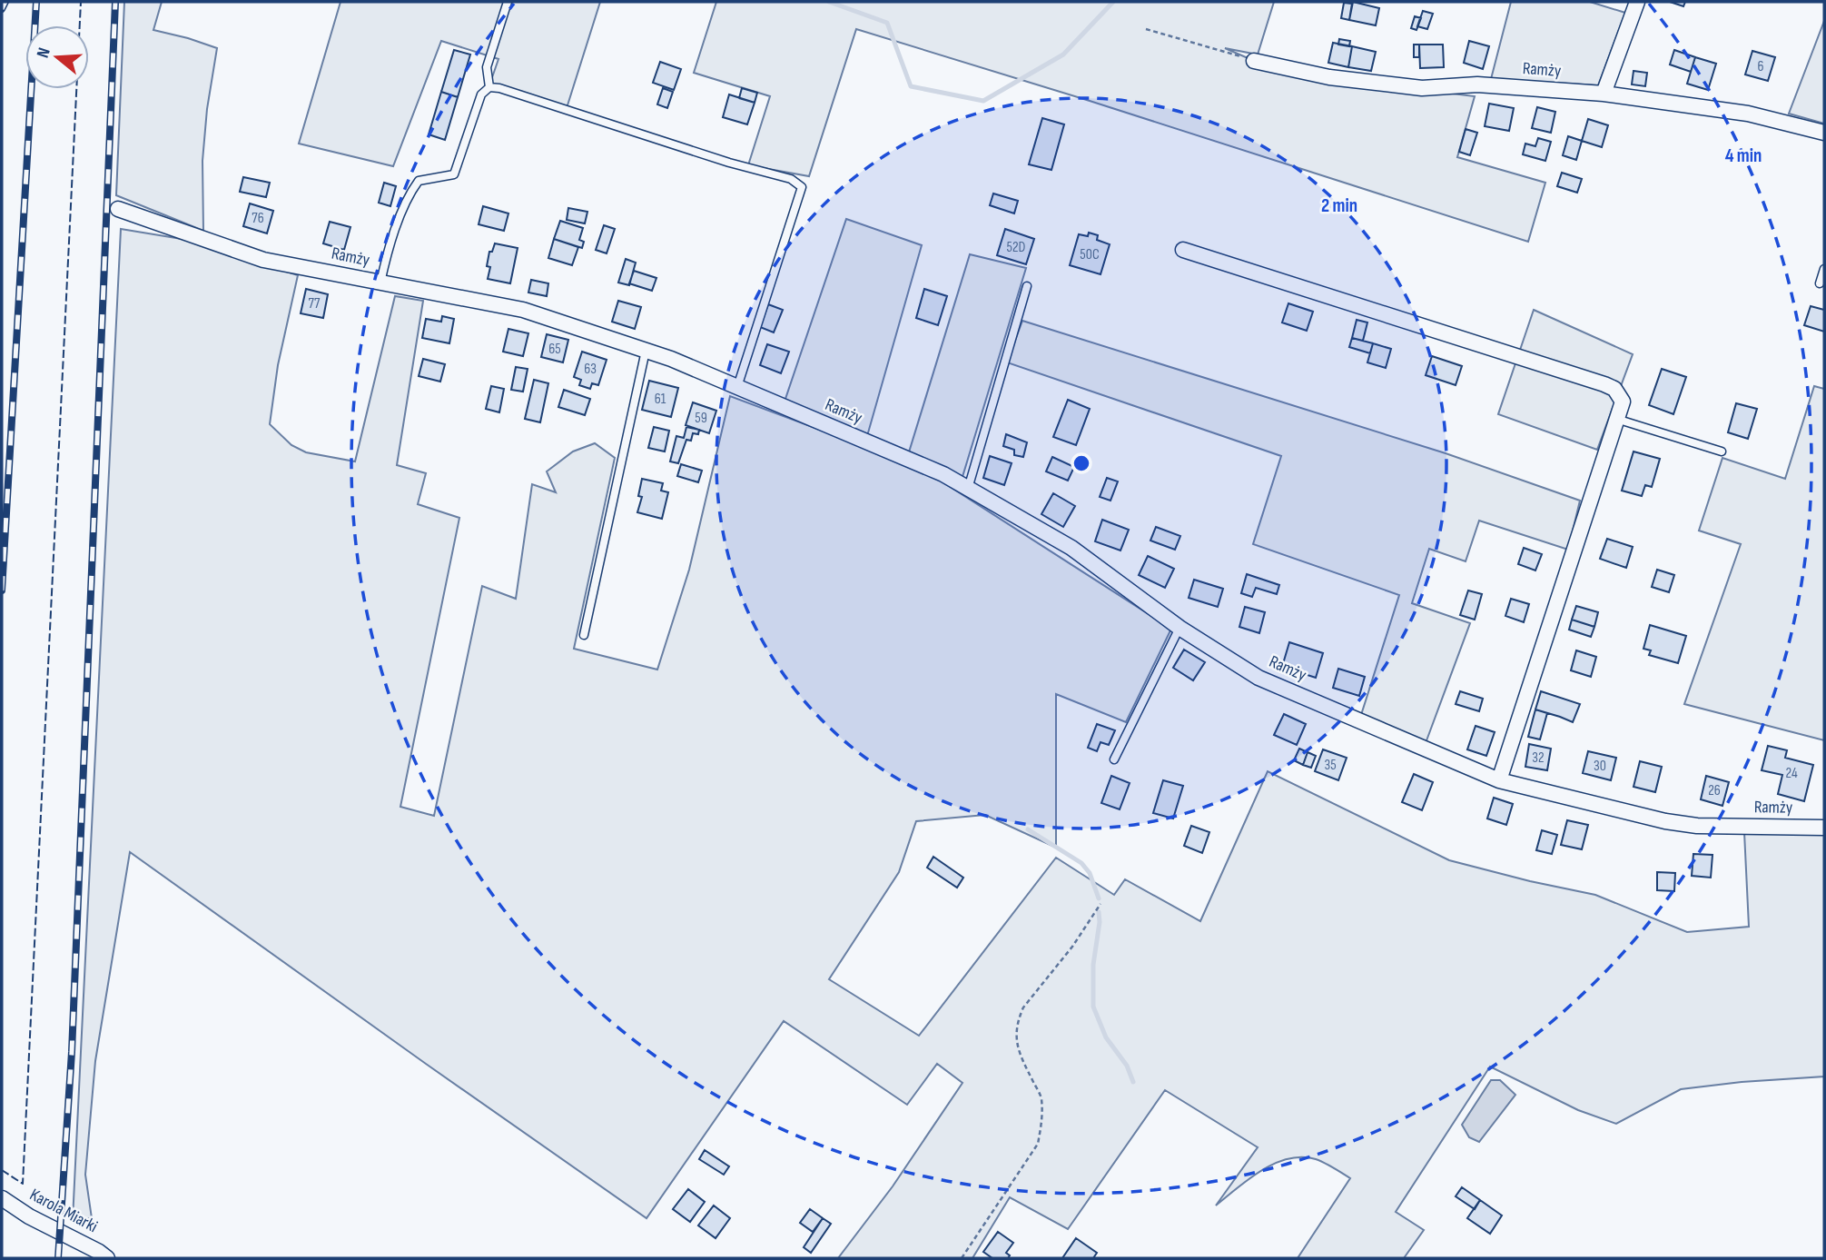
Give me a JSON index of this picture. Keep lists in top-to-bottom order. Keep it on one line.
{"streets":{"street":["Ramży","Karola Miarki"]},"house_numbers":["6","76","52D","50C","77","65","63","61","59","32","35","30","24","26"],"north":"left","rings":["4 min","2 min"]}
